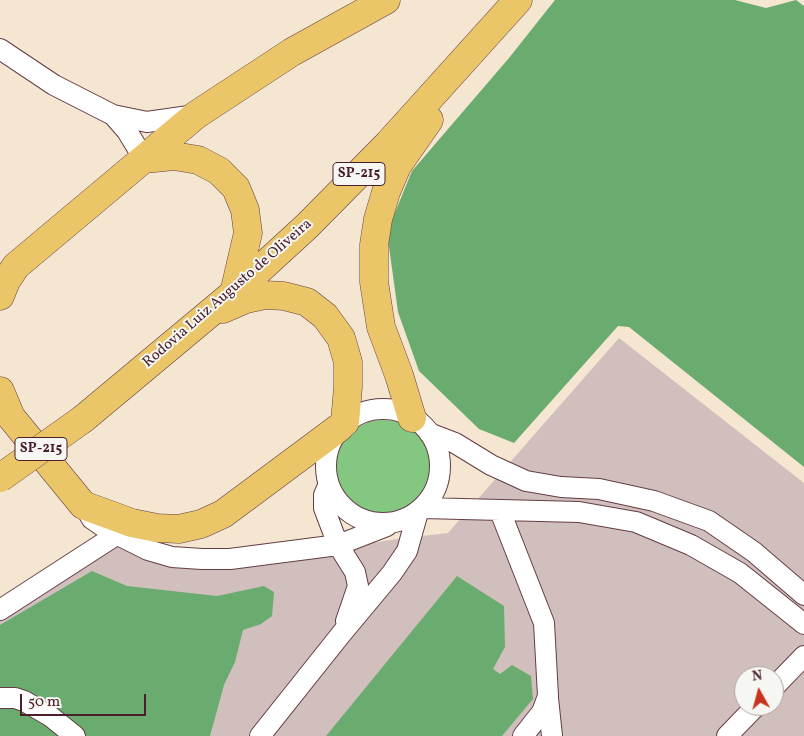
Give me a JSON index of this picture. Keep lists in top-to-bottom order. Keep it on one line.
{"streets":{"highway":["SP-215","Rodovia Luiz Augusto de Oliveira"]},"scale_bar":"50 m","north":"top"}
